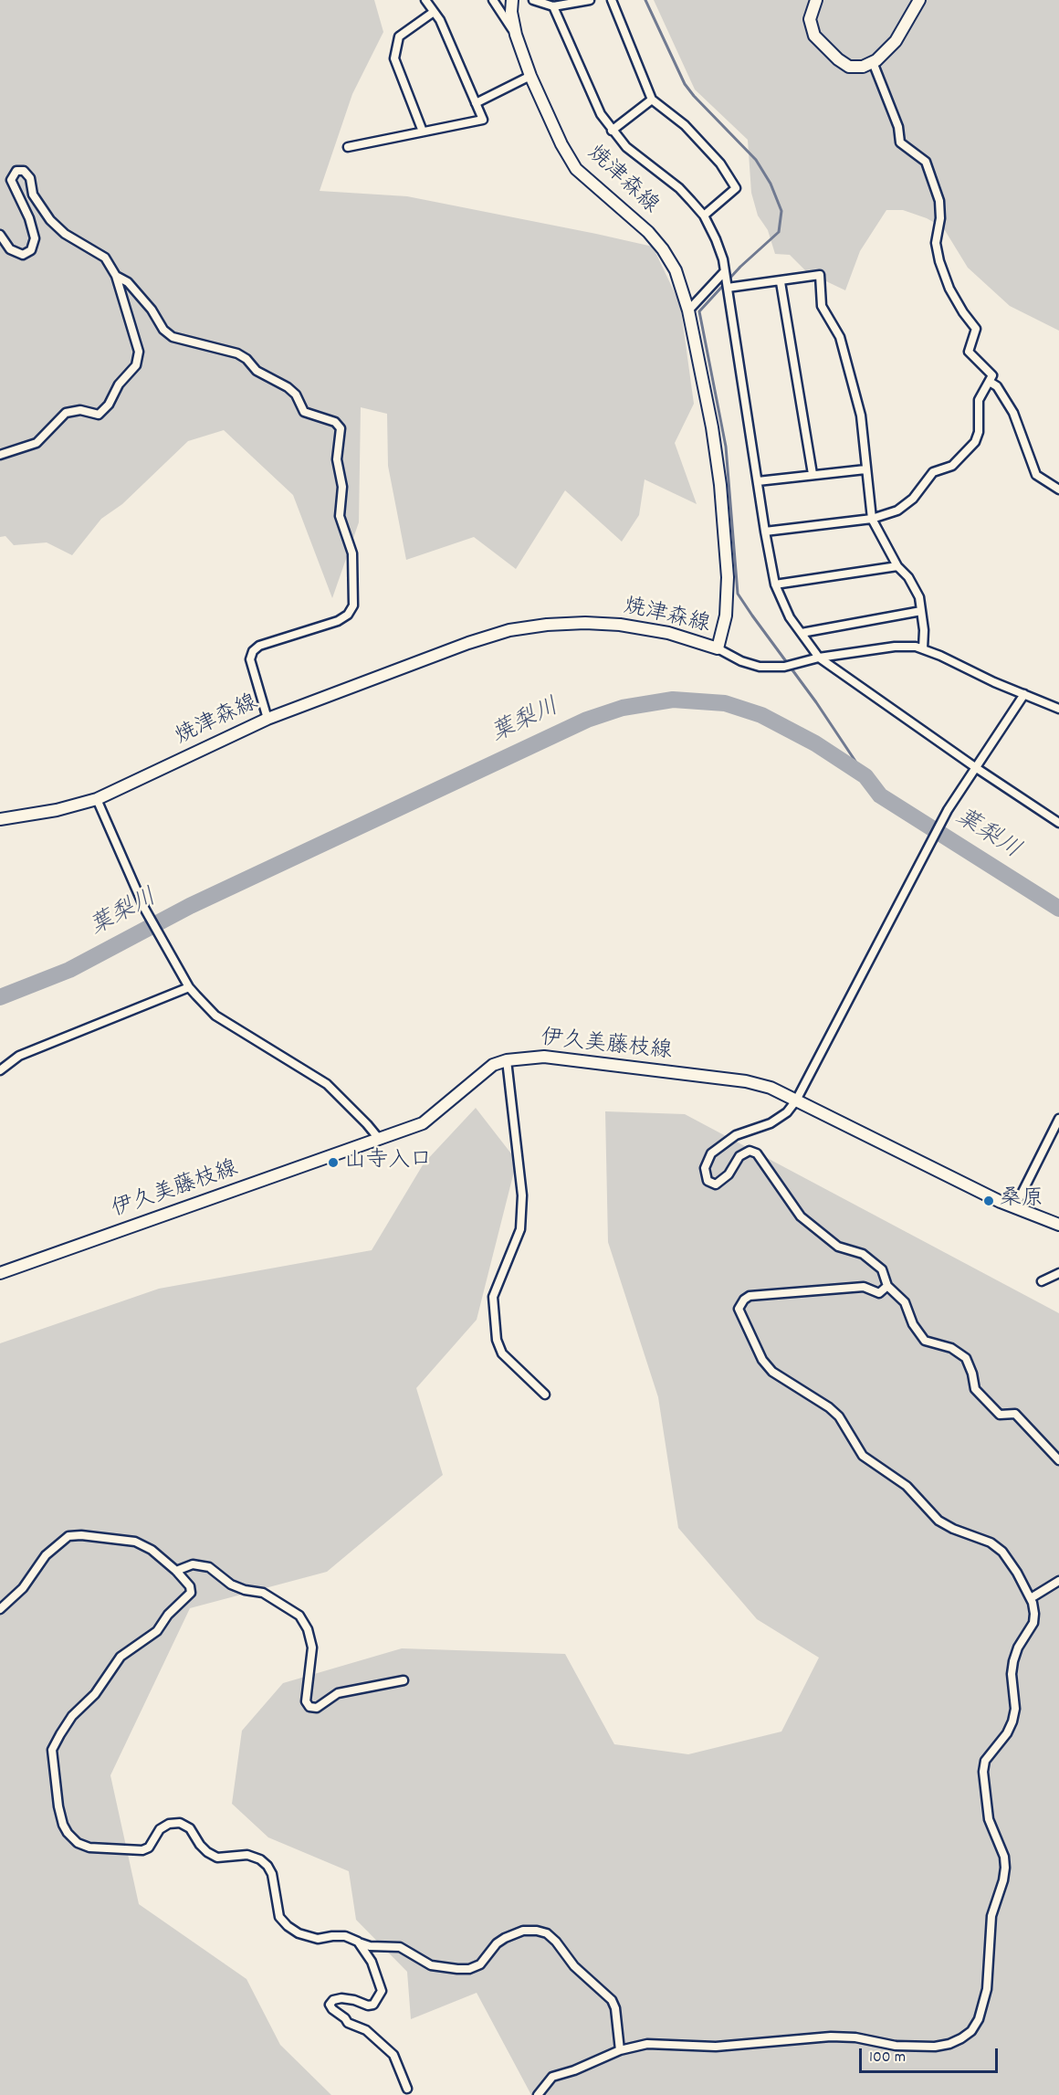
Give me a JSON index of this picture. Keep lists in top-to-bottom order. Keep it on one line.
{"streets":{"main road":["焼津森線","伊久美藤枝線"]},"water":["葉梨川"],"places":["山寺入口","桑原"],"scale_bar":"100 m"}
